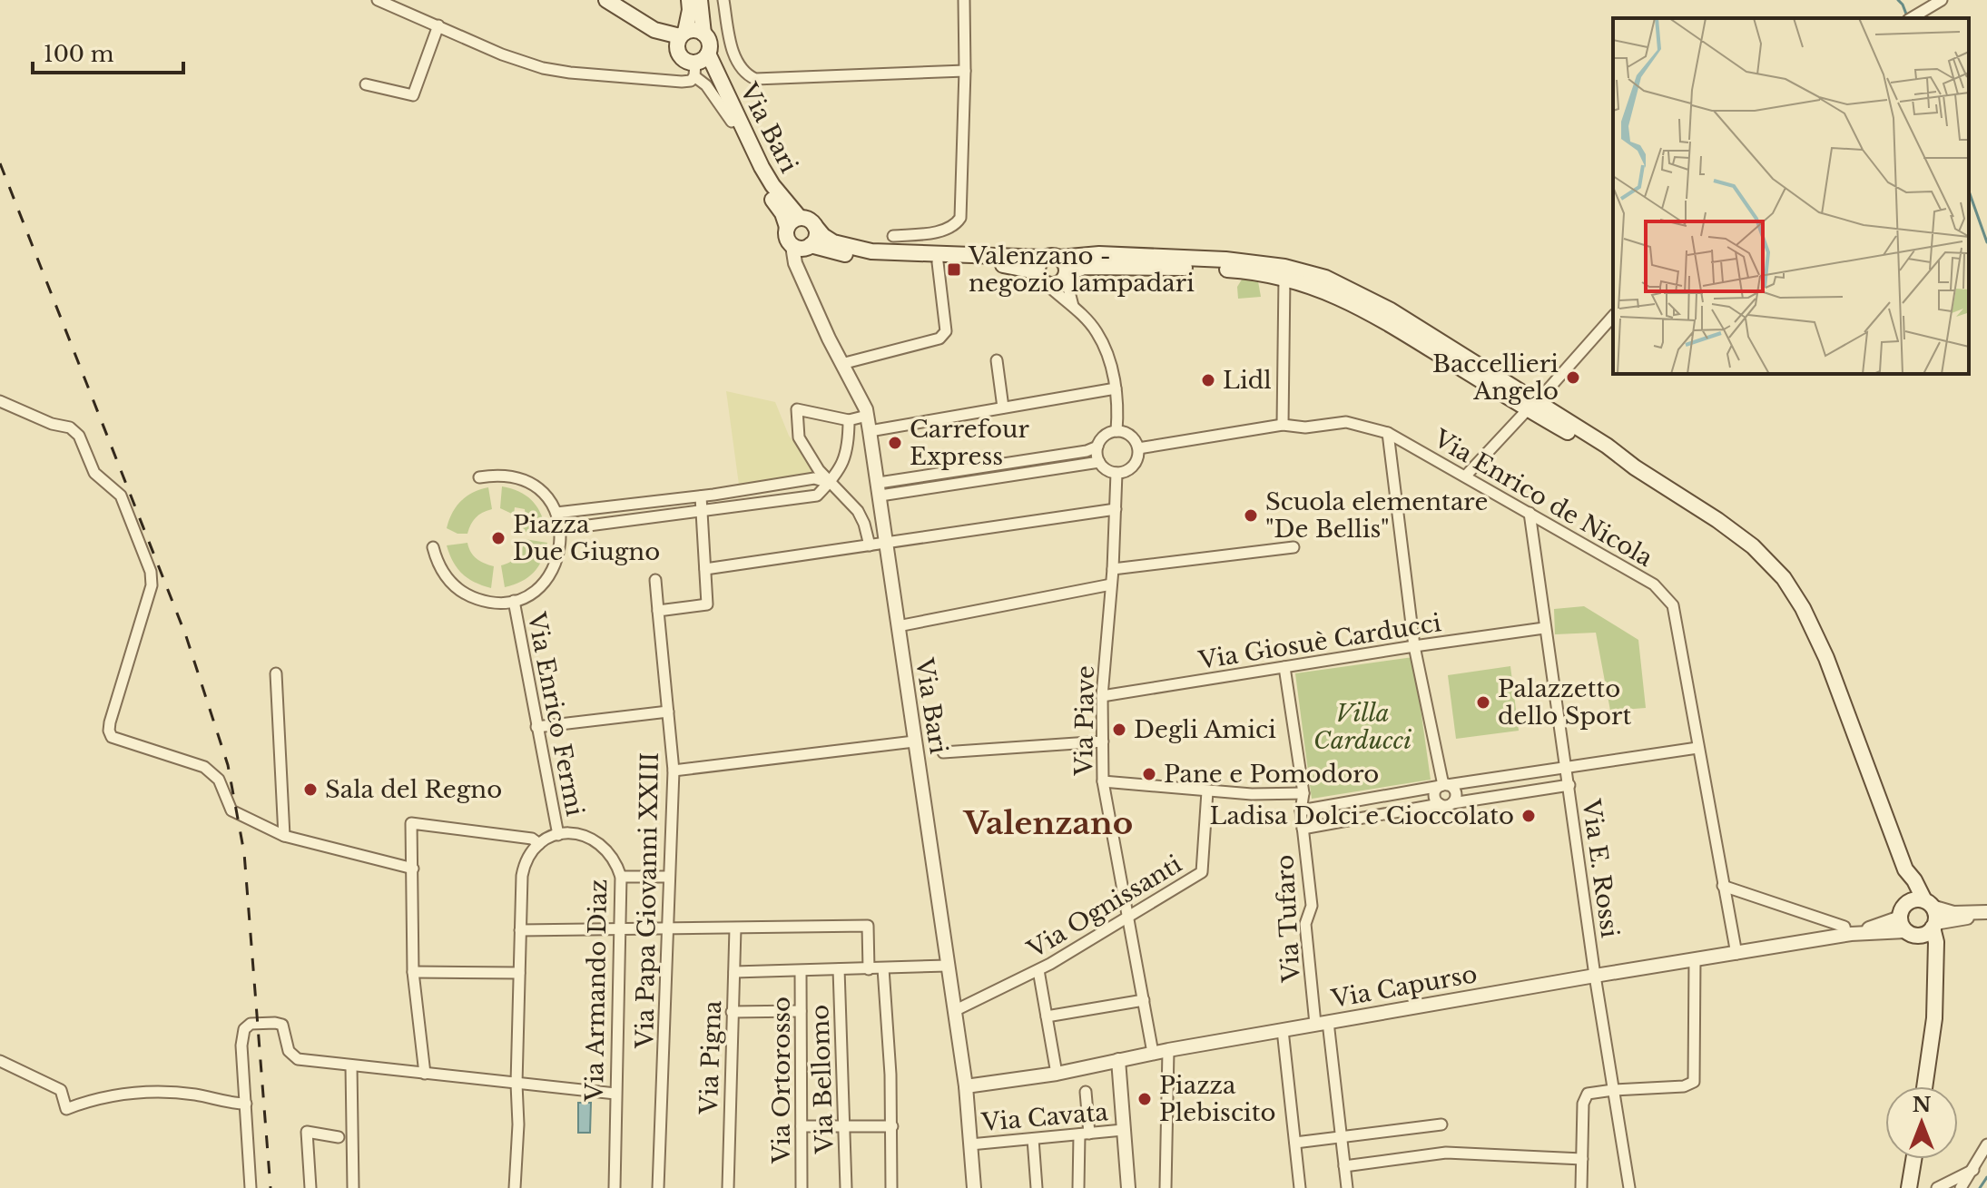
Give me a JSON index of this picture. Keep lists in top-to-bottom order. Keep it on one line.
{"streets":{"main road":["Via Bari"],"street":["Via Enrico de Nicola","Via Giosuè Carducci","Via Enrico Fermi","Via Piave","Via E. Rossi","Via Papa Giovanni XXIII","Via Ognissanti","Via Tufaro","Via Capurso","Via Armando Diaz","Via Pigna","Via Bellomo","Via Ortorosso","Via Cavata"]},"crossings":[["Via Bari","Via Ognissanti"],["Via Bari","Via Capurso"],["Via Bari","Via Cavata"],["Via Enrico de Nicola","Via Piave"],["Via Enrico de Nicola","Via E. Rossi"],["Via Giosuè Carducci","Via Piave"],["Via Giosuè Carducci","Via E. Rossi"],["Via Giosuè Carducci","Via Tufaro"],["Via Enrico Fermi","Via Armando Diaz"],["Via Piave","Via Ognissanti"],["Via Piave","Via Capurso"],["Via E. Rossi","Via Capurso"],["Via Tufaro","Via Capurso"]],"districts":["Valenzano"],"parks":["Villa Carducci"],"places":{"transit":["Valenzano - negozio lampadari"],"other":["Baccellieri Angelo","Lidl","Carrefour Express","Scuola elementare \"De Bellis\"","Piazza Due Giugno","Palazzetto dello Sport","Degli Amici","Pane e Pomodoro","Sala del Regno","Ladisa Dolci e Cioccolato","Piazza Plebiscito"]},"scale_bar":"100 m","north":"top"}
